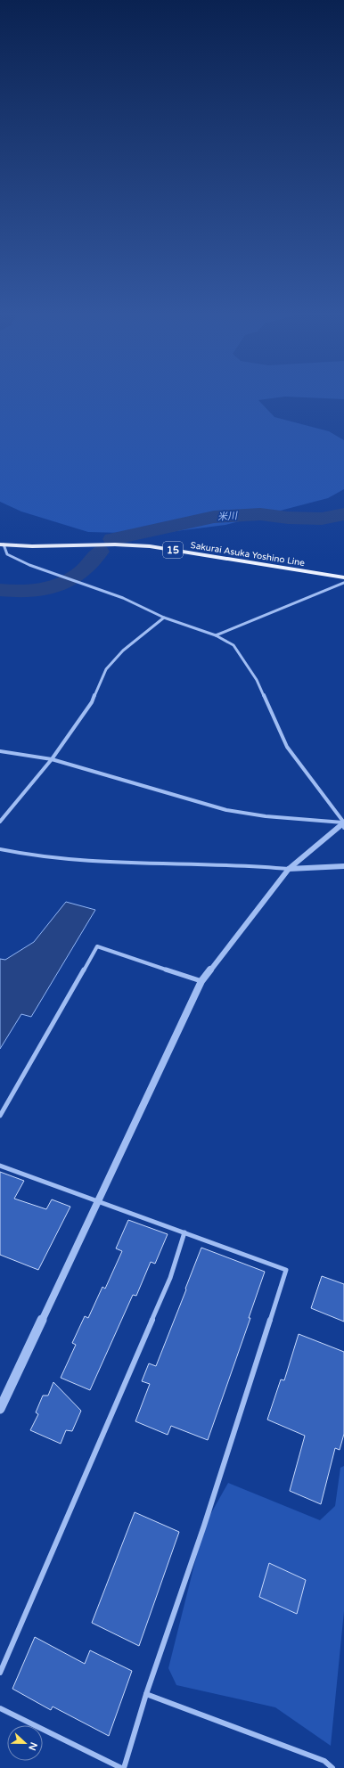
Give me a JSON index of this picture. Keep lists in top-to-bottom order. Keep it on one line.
{"streets":{"main road":["15","Sakurai Asuka Yoshino Line"]},"water":["米川"],"north":"right"}
